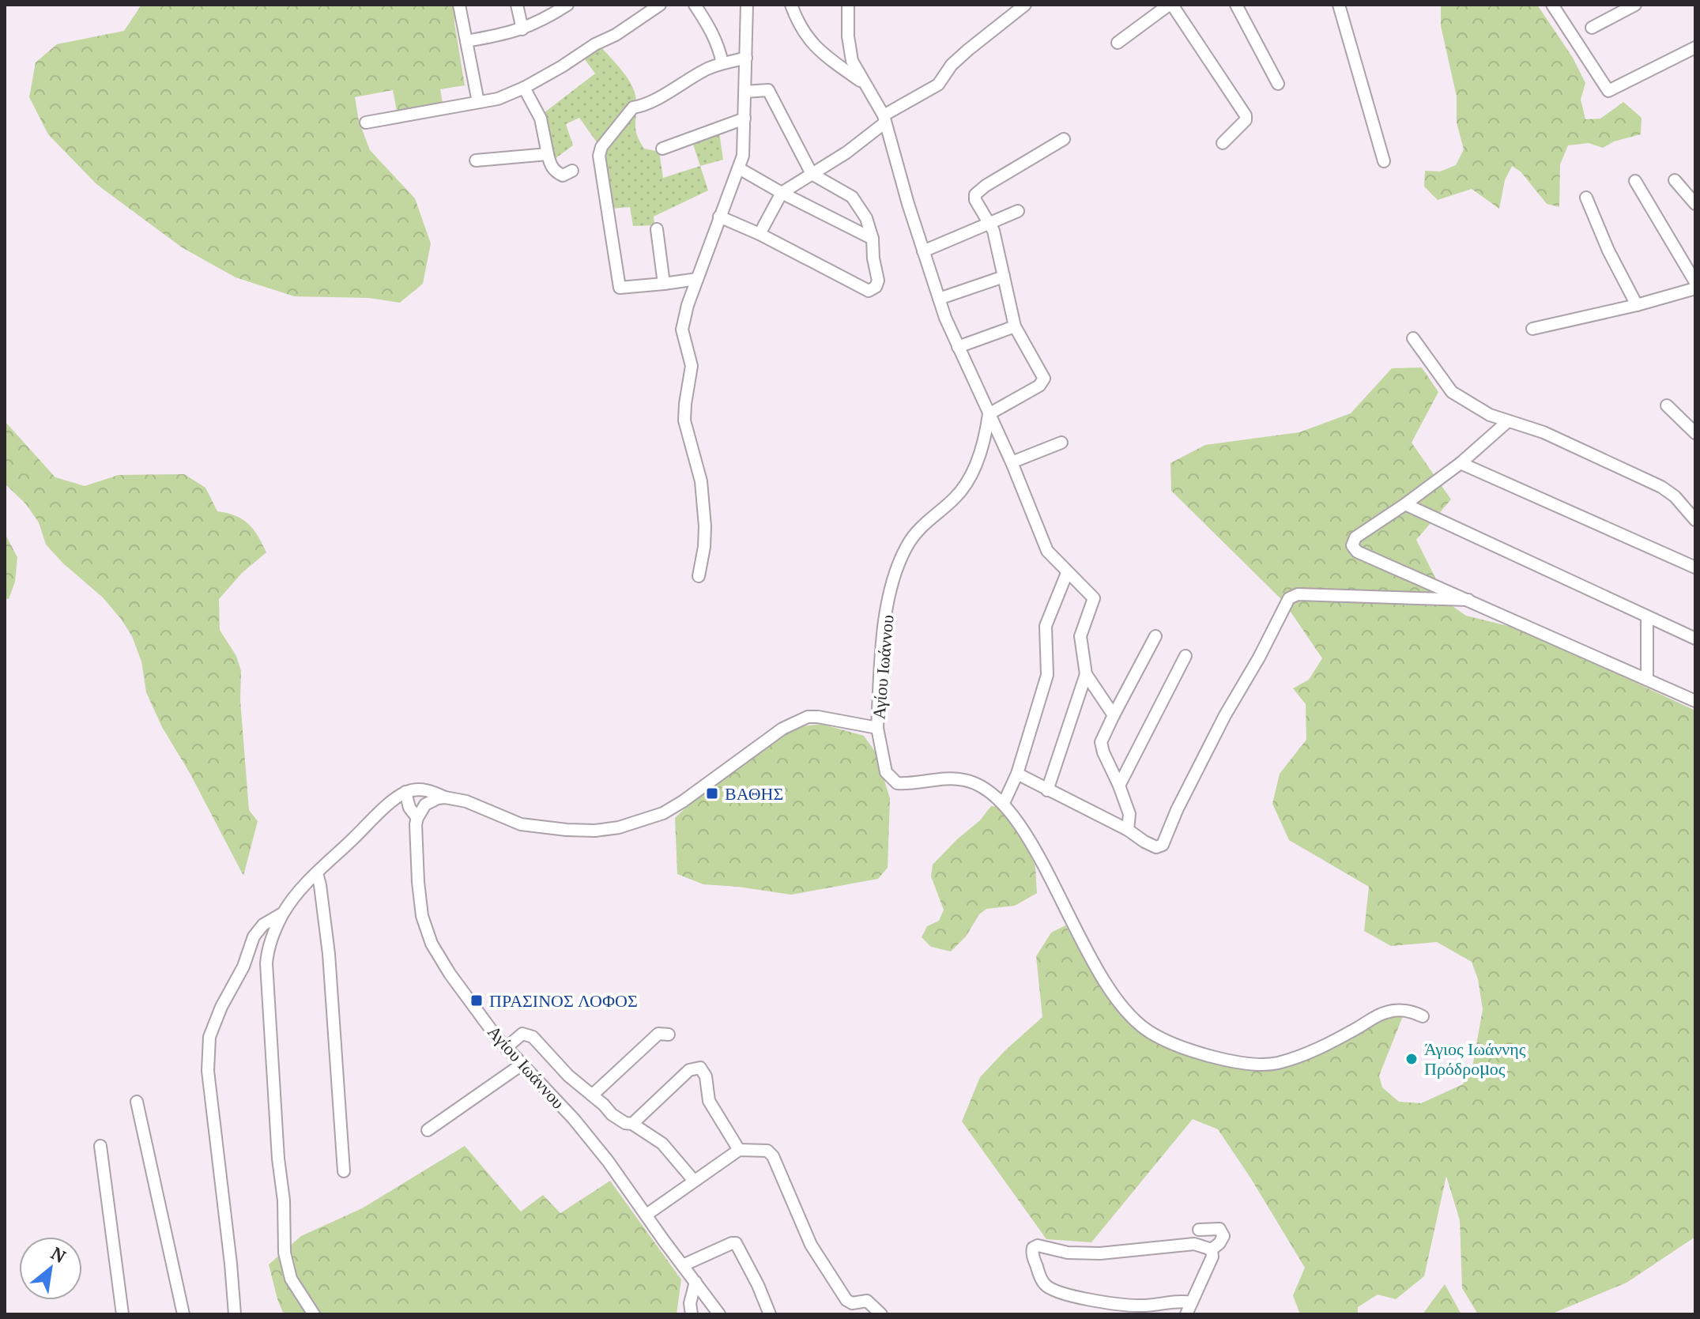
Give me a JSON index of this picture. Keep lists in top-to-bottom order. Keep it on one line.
{"streets":{"street":["Αγίου Ιωάννου"]},"places":{"transit":["ΒΑΘΗΣ","ΠΡΑΣΙΝΟΣ ΛΟΦΟΣ"],"other":["Άγιος Ιωάννης Πρόδρομος"]},"north":"top right"}
